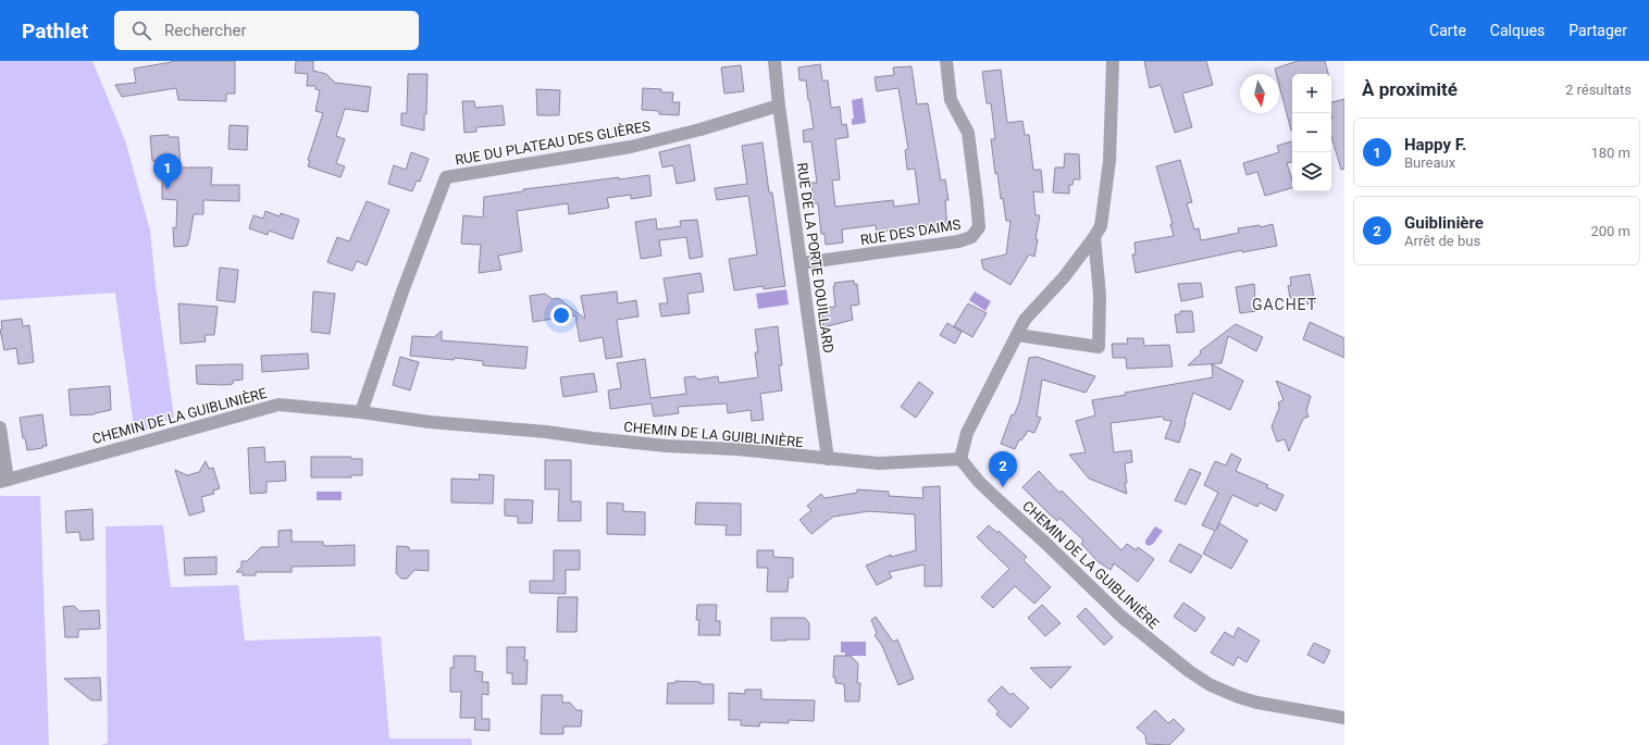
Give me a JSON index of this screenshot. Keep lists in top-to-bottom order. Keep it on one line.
{"streets":{"street":["RUE DU PLATEAU DES GLIÈRES","RUE DES DAIMS","RUE DE LA PORTE DOUILLARD","CHEMIN DE LA GUIBLINIÈRE"]},"crossings":[["RUE DU PLATEAU DES GLIÈRES","RUE DE LA PORTE DOUILLARD"],["RUE DU PLATEAU DES GLIÈRES","CHEMIN DE LA GUIBLINIÈRE"],["RUE DES DAIMS","RUE DE LA PORTE DOUILLARD"],["RUE DE LA PORTE DOUILLARD","CHEMIN DE LA GUIBLINIÈRE"]],"districts":["GACHET"],"north":"bottom","page":{"header":"Pathlet","search":"Rechercher","nav":["Carte","Calques","Partager"],"heading":["À proximité","2 résultats"],"map_buttons":["+","−"],"list":[{"mark":"1","name":"Happy F.","note":"Bureaux","value":"180 m"},{"mark":"2","name":"Guiblinière","note":"Arrêt de bus","value":"200 m"}],"pins":["1","2"]}}
